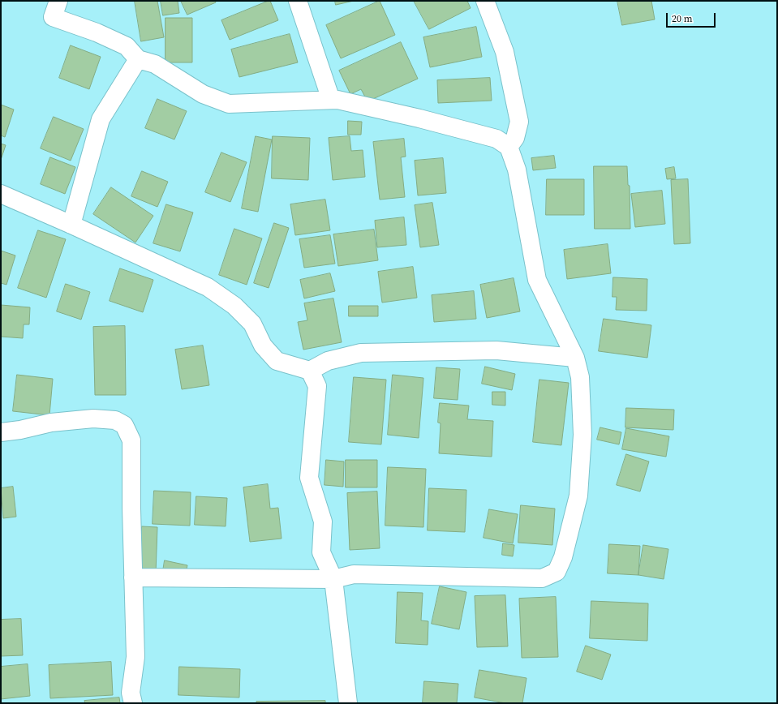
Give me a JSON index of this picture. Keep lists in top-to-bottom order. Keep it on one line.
{"scale_bar":"20 m"}
